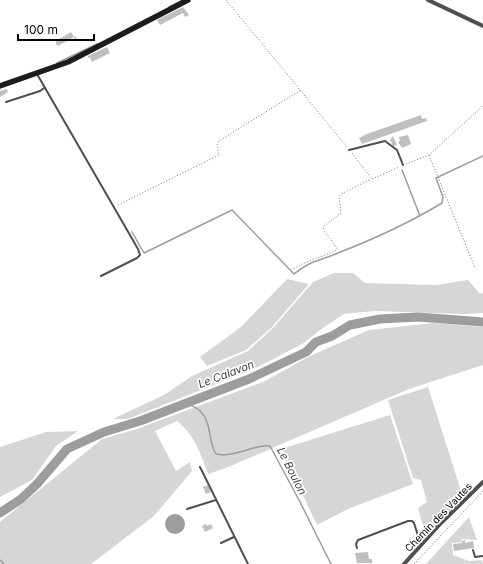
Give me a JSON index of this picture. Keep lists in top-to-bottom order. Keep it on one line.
{"streets":{"street":["Chemin des Vautes"]},"water":["Le Calavon","Le Boulon"],"scale_bar":"100 m"}
